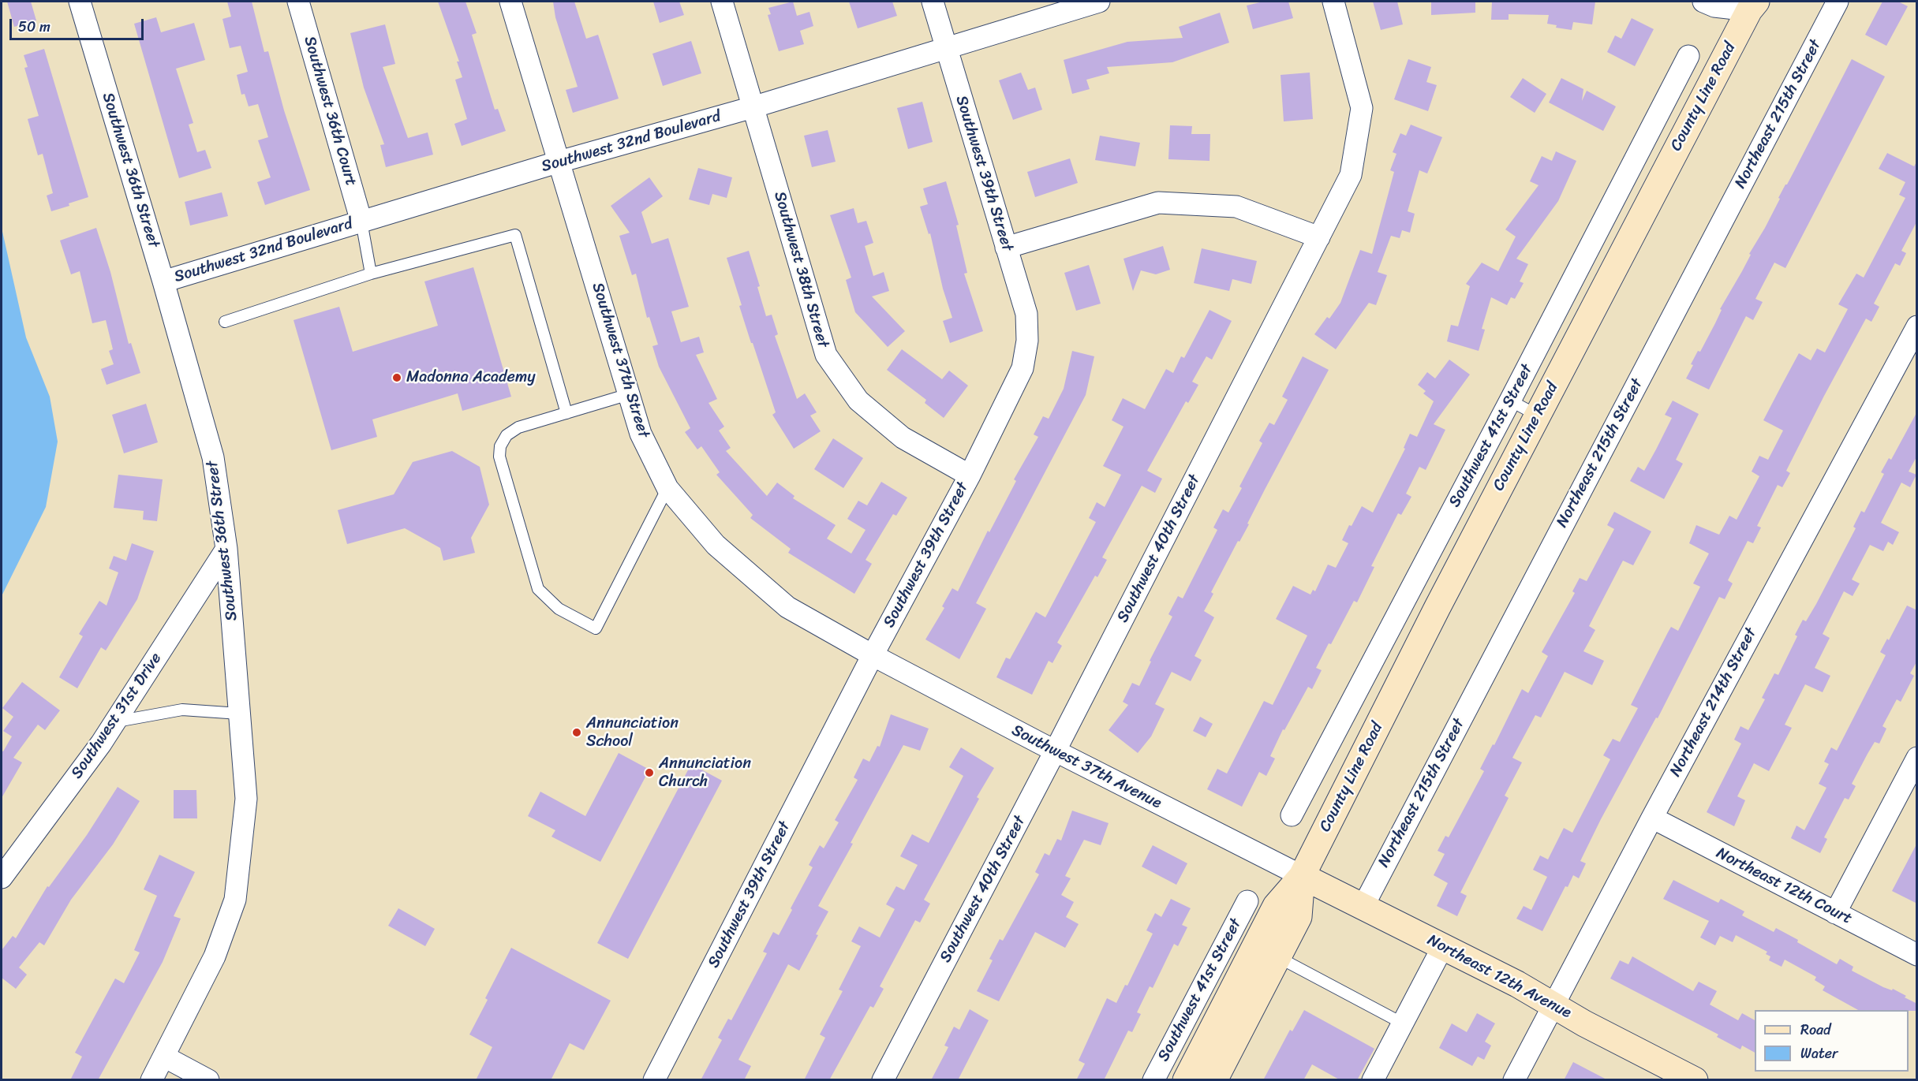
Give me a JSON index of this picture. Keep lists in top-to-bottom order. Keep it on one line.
{"streets":{"street":["County Line Road","Southwest 36th Court","Northeast 215th Street","Southwest 32nd Boulevard","Southwest 36th Street","Southwest 39th Street","Southwest 38th Street","Southwest 37th Street","Southwest 41st Street","Southwest 40th Street","Northeast 214th Street","Southwest 31st Drive","Southwest 37th Avenue","Northeast 12th Court","Northeast 12th Avenue"]},"crossings":[["County Line Road","Southwest 37th Avenue"],["County Line Road","Northeast 12th Avenue"],["Southwest 36th Court","Southwest 32nd Boulevard"],["Northeast 215th Street","Northeast 12th Avenue"],["Southwest 32nd Boulevard","Southwest 36th Street"],["Southwest 32nd Boulevard","Southwest 39th Street"],["Southwest 32nd Boulevard","Southwest 38th Street"],["Southwest 32nd Boulevard","Southwest 37th Street"],["Southwest 36th Street","Southwest 31st Drive"],["Southwest 39th Street","Southwest 38th Street"],["Southwest 39th Street","Southwest 37th Street"],["Southwest 39th Street","Southwest 37th Avenue"],["Southwest 37th Street","Southwest 37th Avenue"],["Southwest 40th Street","Southwest 37th Avenue"],["Northeast 214th Street","Northeast 12th Court"],["Northeast 214th Street","Northeast 12th Avenue"],["Southwest 37th Avenue","Northeast 12th Avenue"]],"places":["Madonna Academy","Annunciation School","Annunciation Church"],"legend":["Road","Water"],"scale_bar":"50 m"}
